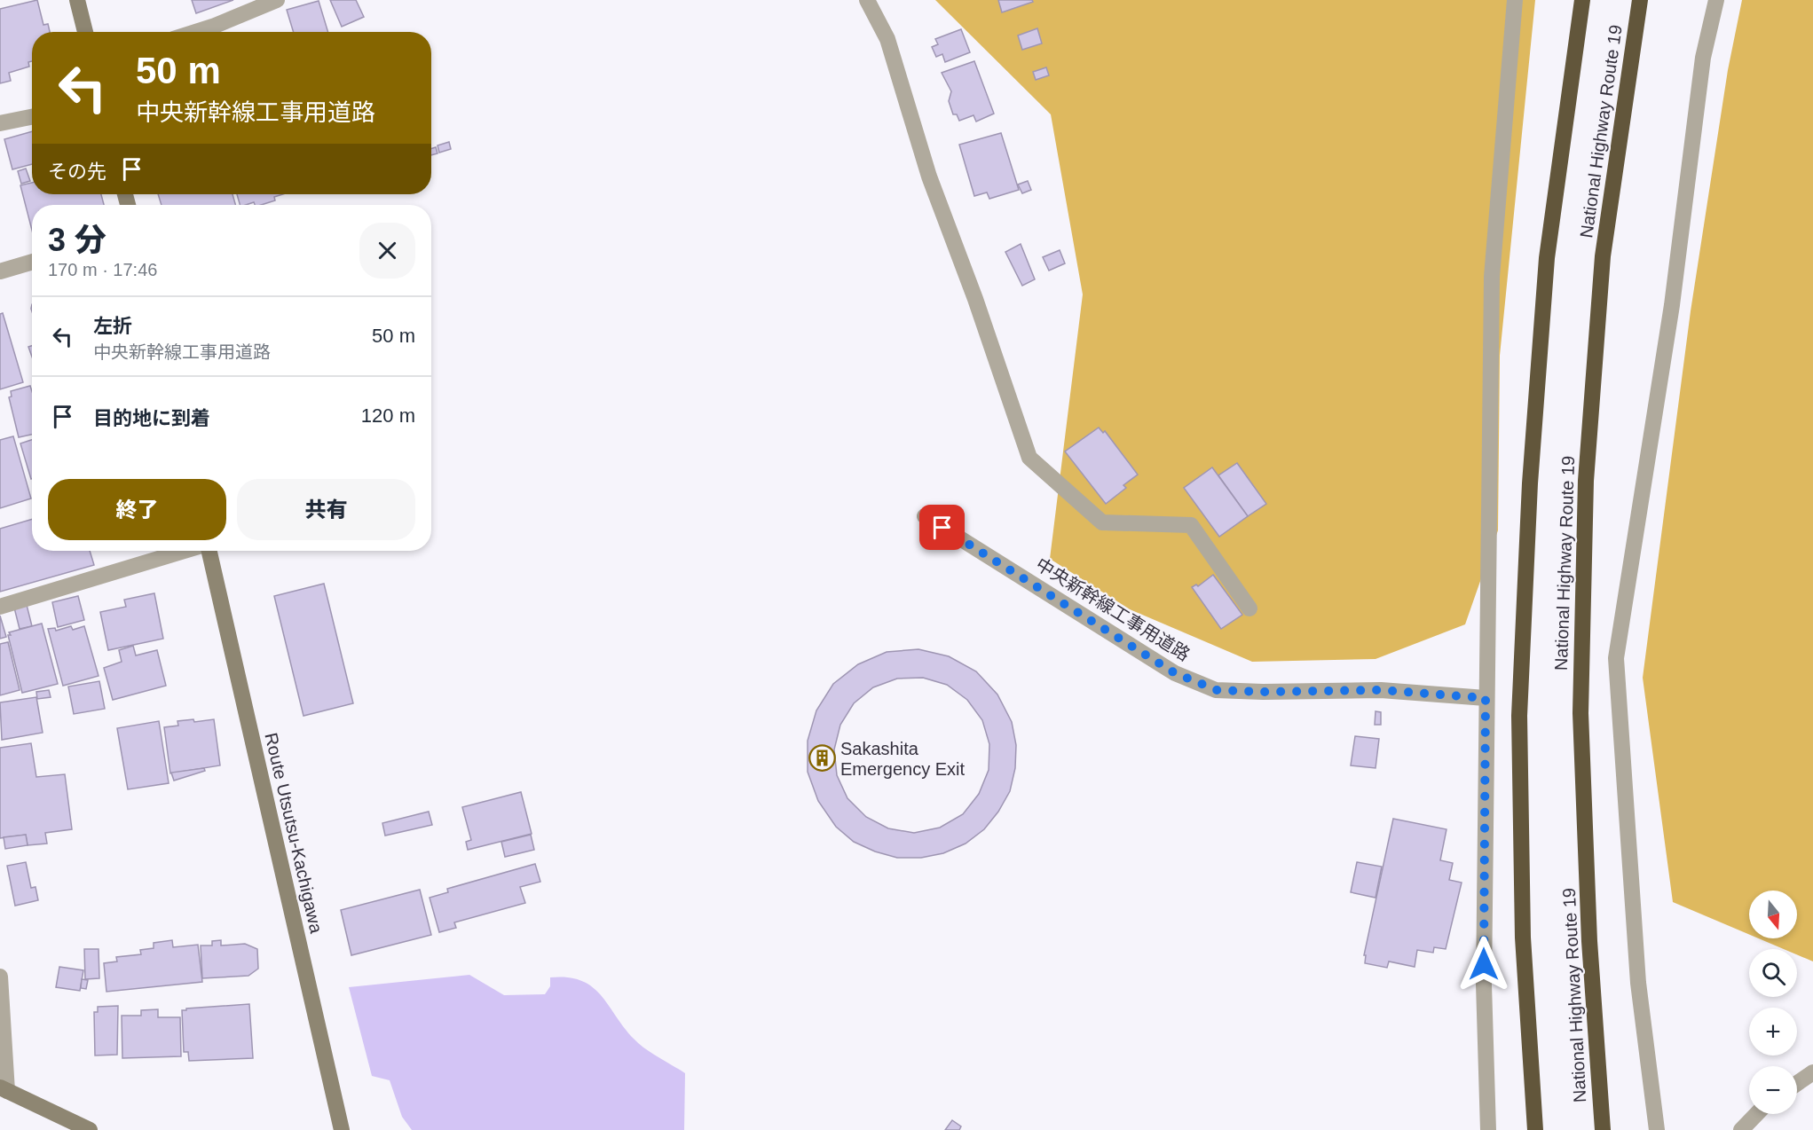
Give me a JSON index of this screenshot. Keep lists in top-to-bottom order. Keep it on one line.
{"streets":{"highway":["National Highway Route 19"],"main road":["Route Utsutsu-Kachigawa"],"street":["中央新幹線工事用道路"]},"places":{"building":["Sakashita Emergency Exit"]},"north":"bottom","page":{"turn":["50 m","中央新幹線工事用道路"],"then":"その先","heading":["3 分","170 m · 17:46"],"list":[{"name":"左折","note":"中央新幹線工事用道路","value":"50 m"},{"name":"目的地に到着","value":"120 m"}],"buttons":["終了","共有"],"map_buttons":["+","−"]}}
